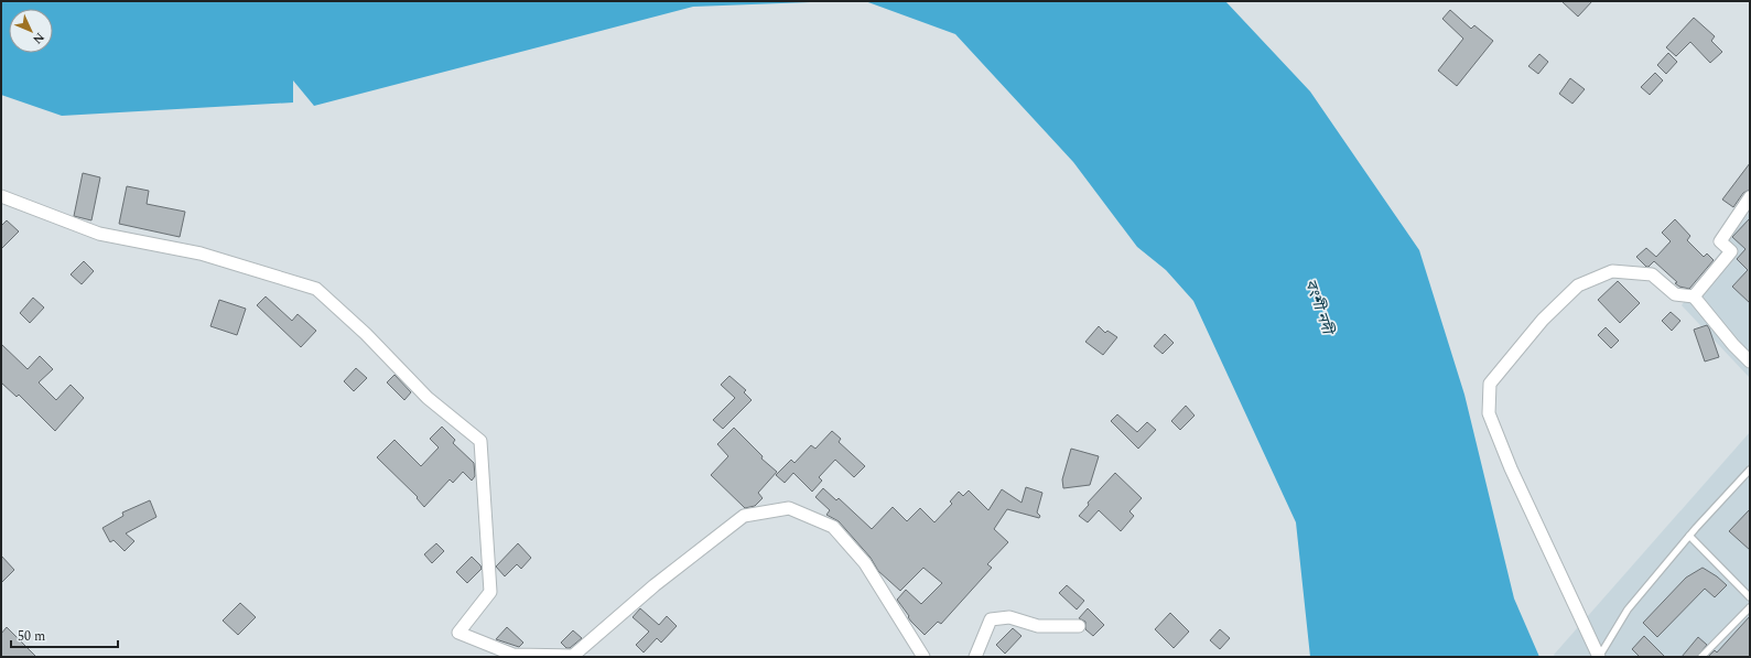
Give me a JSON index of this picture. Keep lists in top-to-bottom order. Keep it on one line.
{"water":["বংশী নদী"],"scale_bar":"50 m","north":"bottom right"}
